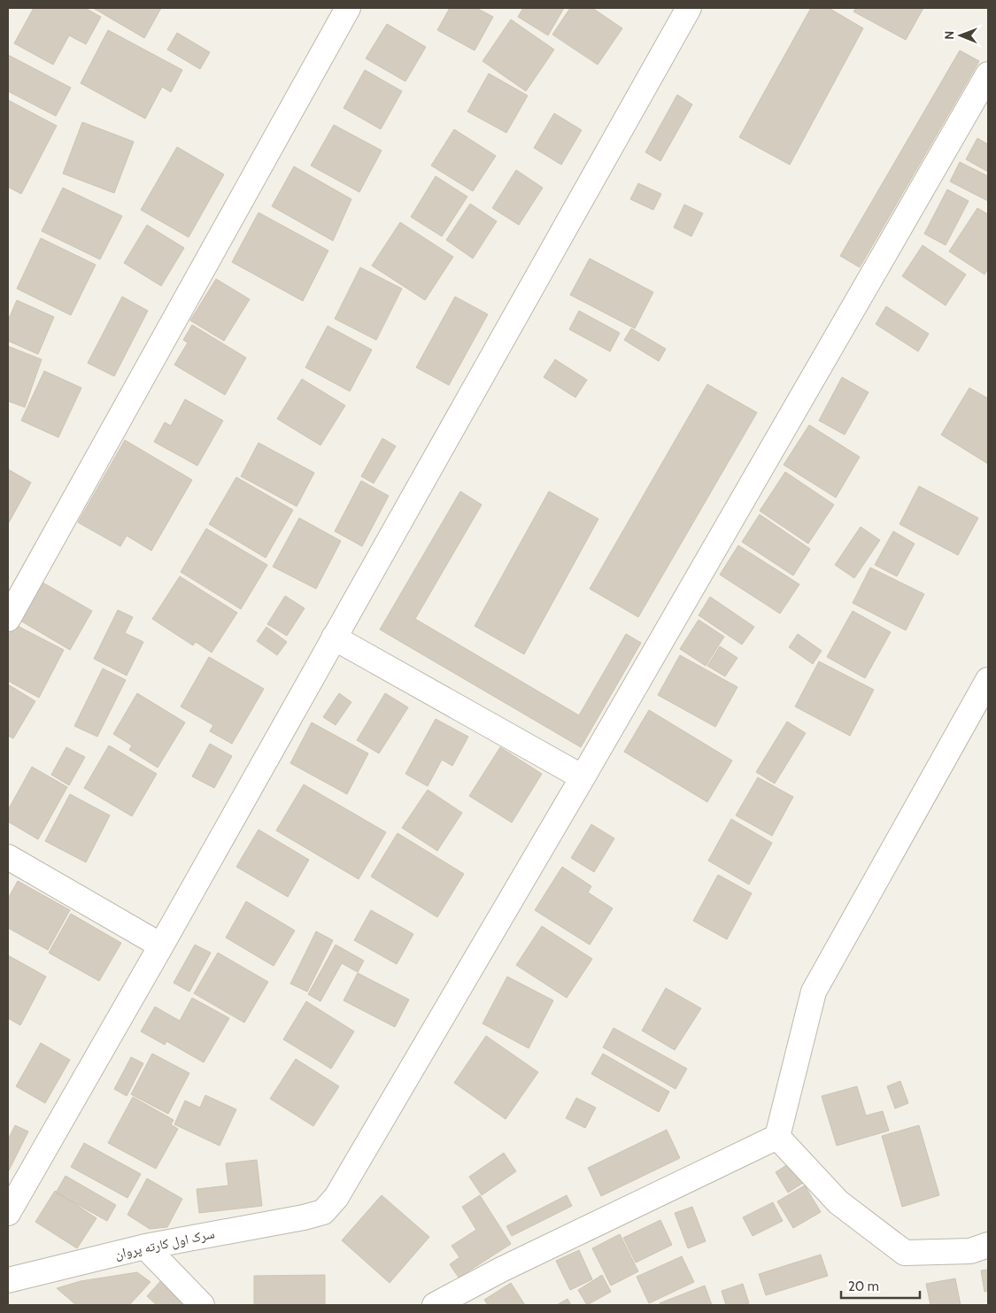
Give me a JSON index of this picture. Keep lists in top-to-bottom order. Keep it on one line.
{"streets":{"street":["سرک اول کارته پروان"]},"scale_bar":"20 m","north":"left"}
